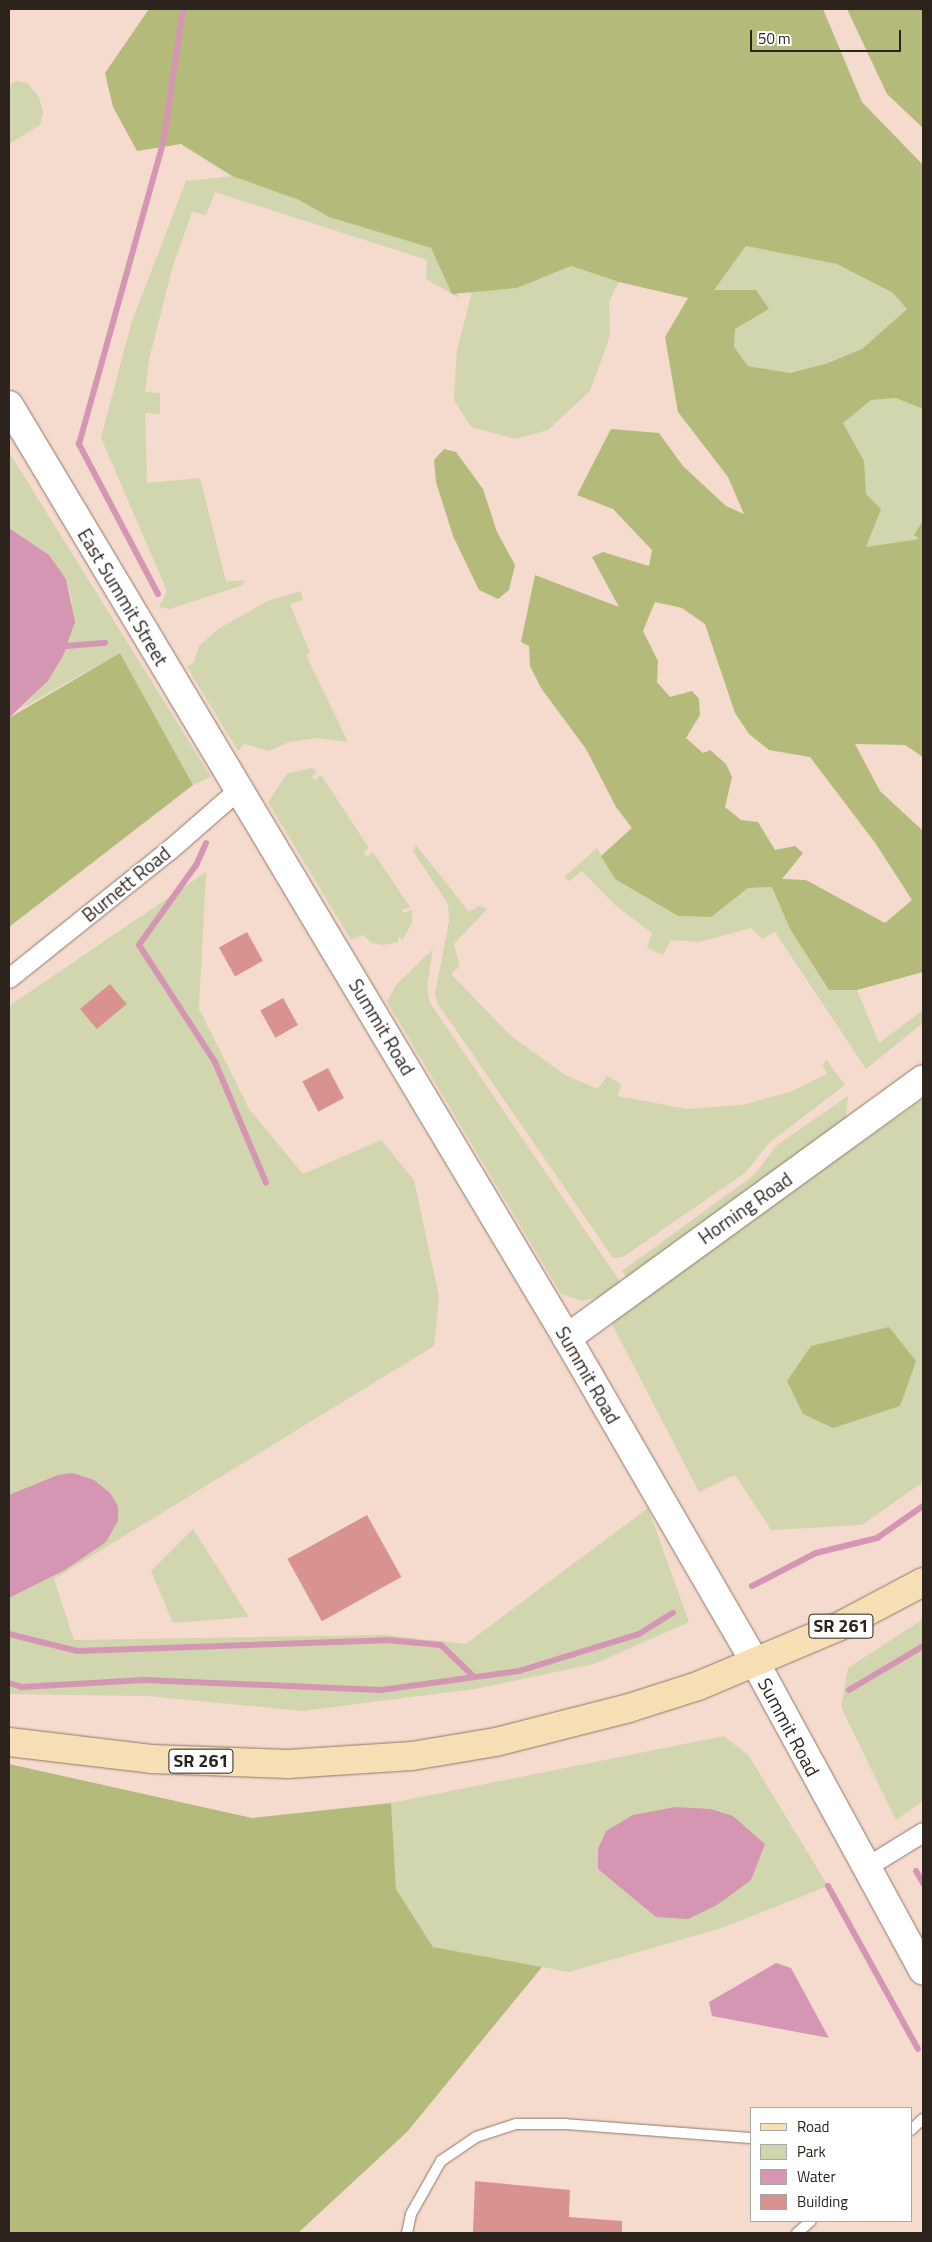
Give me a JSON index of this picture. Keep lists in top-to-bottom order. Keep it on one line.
{"streets":{"main road":["East Summit Street","Summit Road","Horning Road","SR 261"],"street":["Burnett Road"]},"crossings":[["East Summit Street","Burnett Road"],["East Summit Street","Summit Road"],["Burnett Road","Summit Road"],["Summit Road","Horning Road"],["Summit Road","SR 261"]],"legend":["Road","Park","Water","Building"],"scale_bar":"50 m"}
